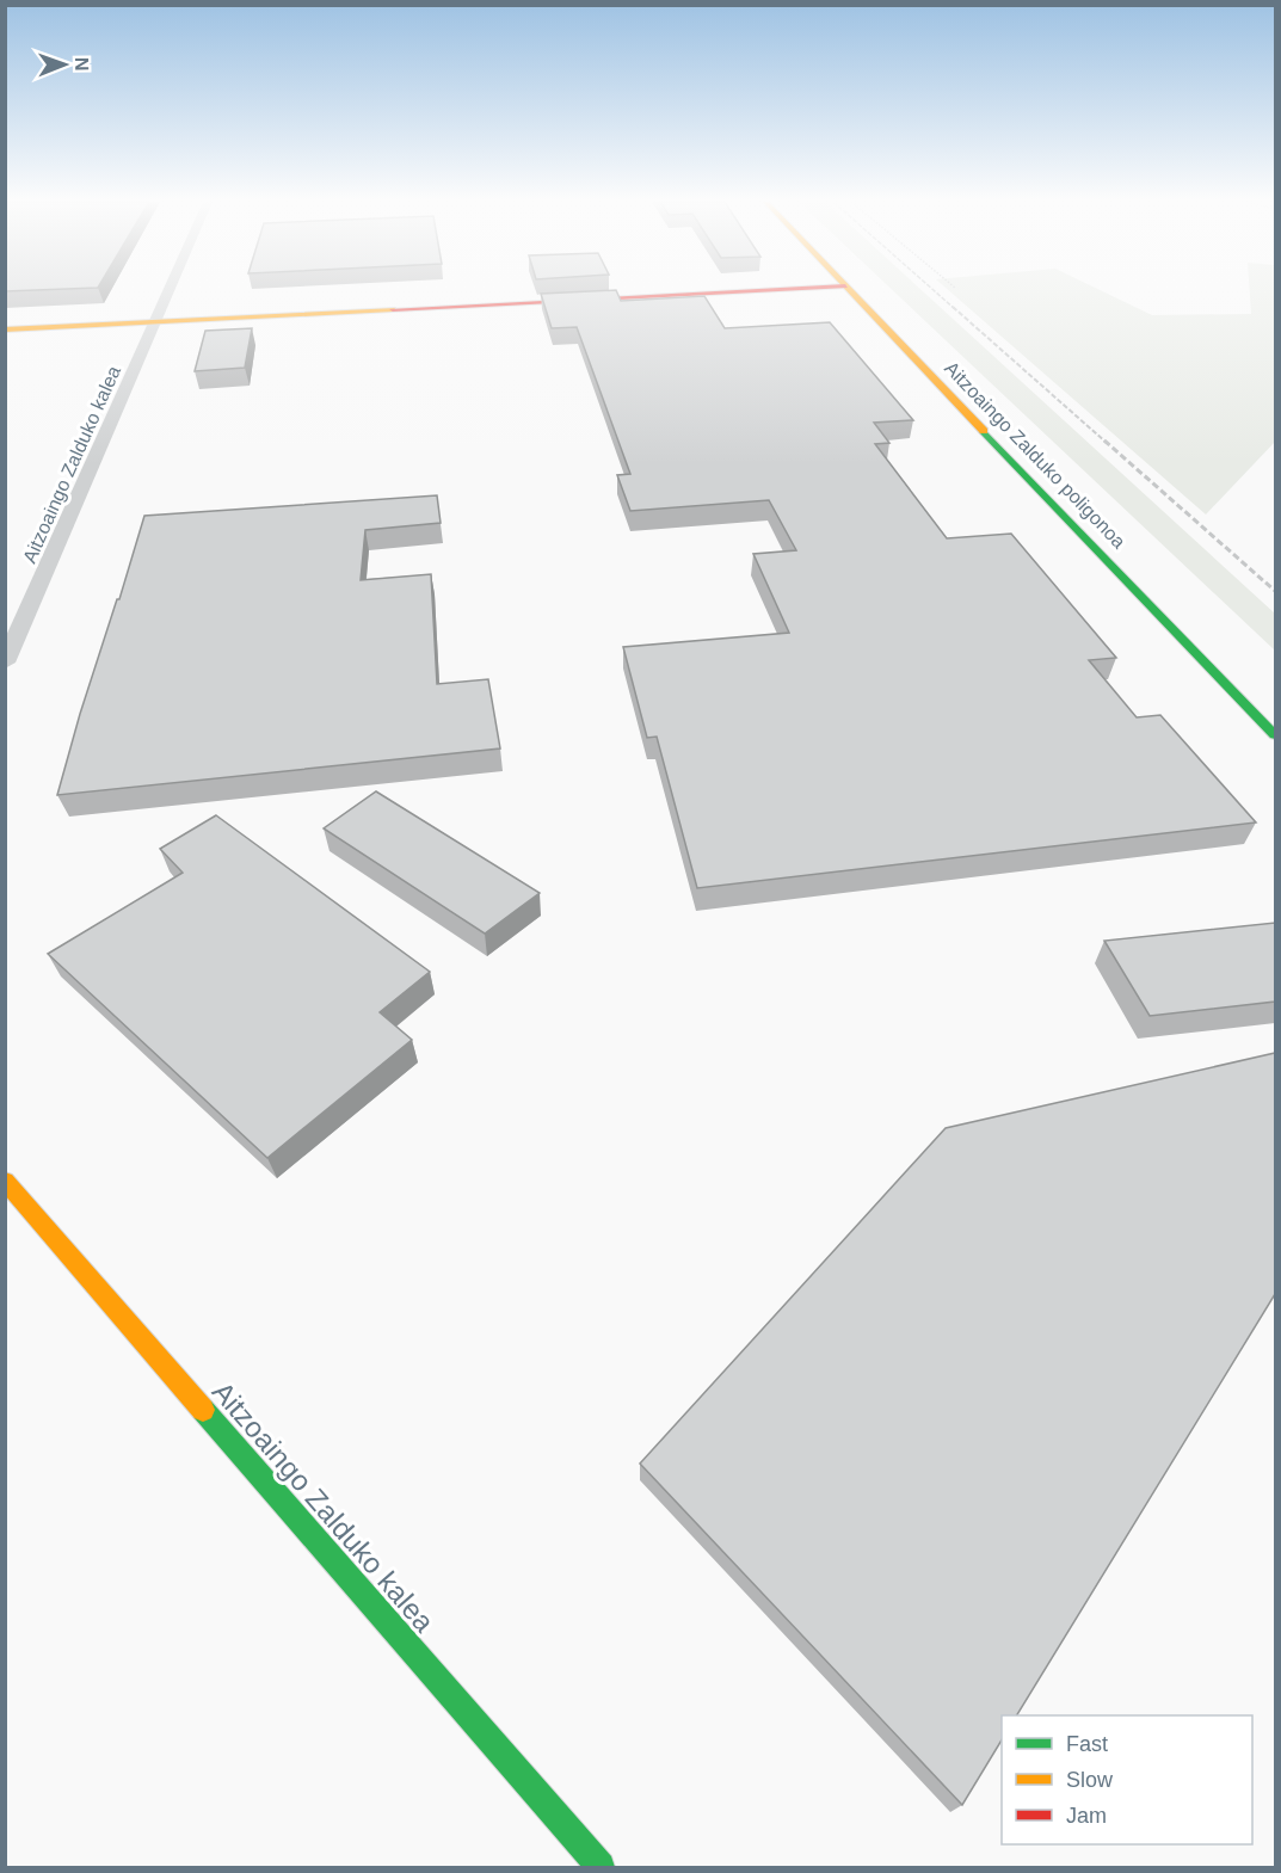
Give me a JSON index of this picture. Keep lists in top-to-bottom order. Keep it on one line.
{"streets":{"street":["Aitzoaingo Zalduko poligonoa","Aitzoaingo Zalduko kalea"]},"legend":["Fast","Slow","Jam"],"north":"right"}
